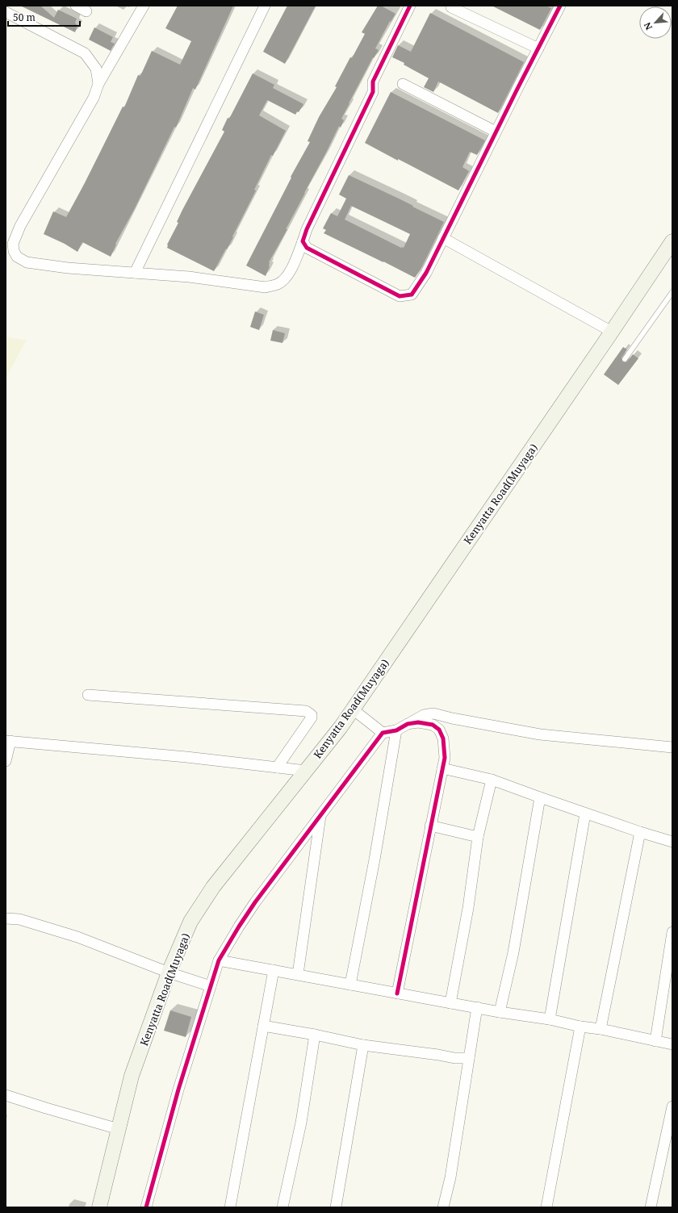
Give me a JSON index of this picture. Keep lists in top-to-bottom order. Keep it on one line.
{"streets":{"main road":["Kenyatta Road(Muyaga)"]},"scale_bar":"50 m","north":"bottom left"}
